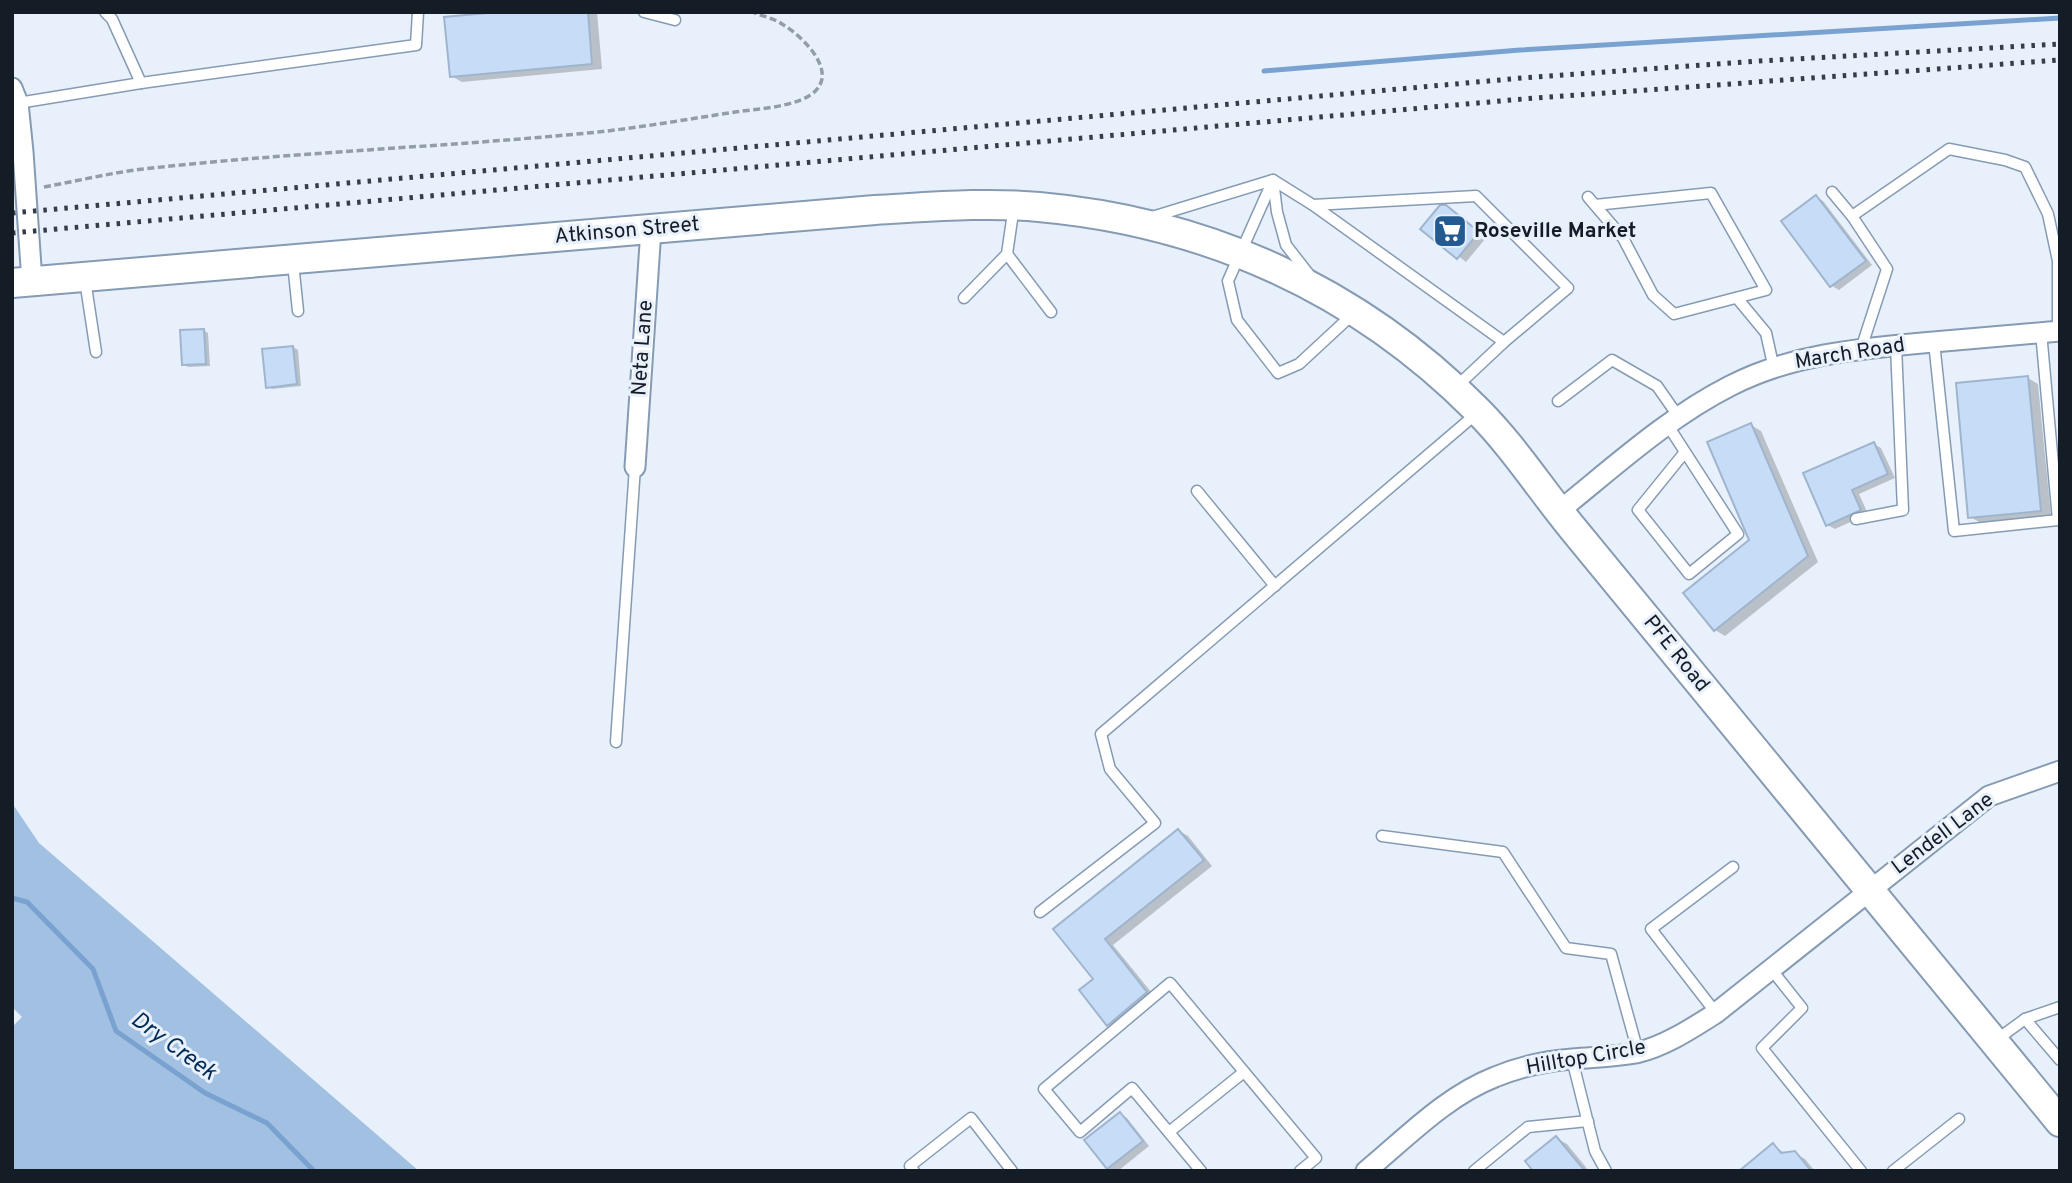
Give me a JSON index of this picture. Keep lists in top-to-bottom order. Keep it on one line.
{"streets":{"main road":["Atkinson Street","PFE Road"],"street":["Neta Lane","March Road","Lendell Lane","Hilltop Circle"]},"crossings":[["Atkinson Street","Neta Lane"],["Atkinson Street","PFE Road"],["March Road","PFE Road"],["PFE Road","Lendell Lane"],["PFE Road","Hilltop Circle"],["Lendell Lane","Hilltop Circle"]],"water":["Dry Creek"],"places":{"supermarket":["Roseville Market"]}}
